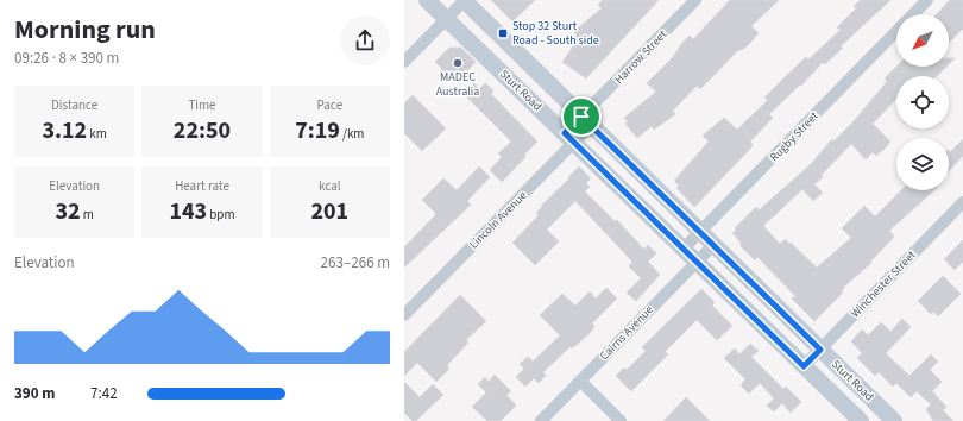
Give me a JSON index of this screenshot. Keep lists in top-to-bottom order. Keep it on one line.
{"streets":{"main road":["Sturt Road"],"street":["Harrow Street","Rugby Street","Lincoln Avenue","Winchester Street","Cairns Avenue"]},"crossings":[["Harrow Street","Sturt Road"],["Harrow Street","Lincoln Avenue"],["Sturt Road","Rugby Street"],["Sturt Road","Lincoln Avenue"],["Sturt Road","Winchester Street"],["Sturt Road","Cairns Avenue"]],"places":{"transit":["Stop 32 Sturt Road - South side"],"other":["MADEC Australia"]},"north":"bottom left","page":{"heading":["Morning run","09:26 · 8 × 390 m"],"stats":[["Distance","3.12 km"],["Time","22:50"],["Pace","7:19 /km"],["Elevation","32 m"],["Heart rate","143 bpm"],["kcal","201"]],"chart":["Elevation","263–266 m"],"list":[{"name":"390 m","note":"7:42"}]}}
